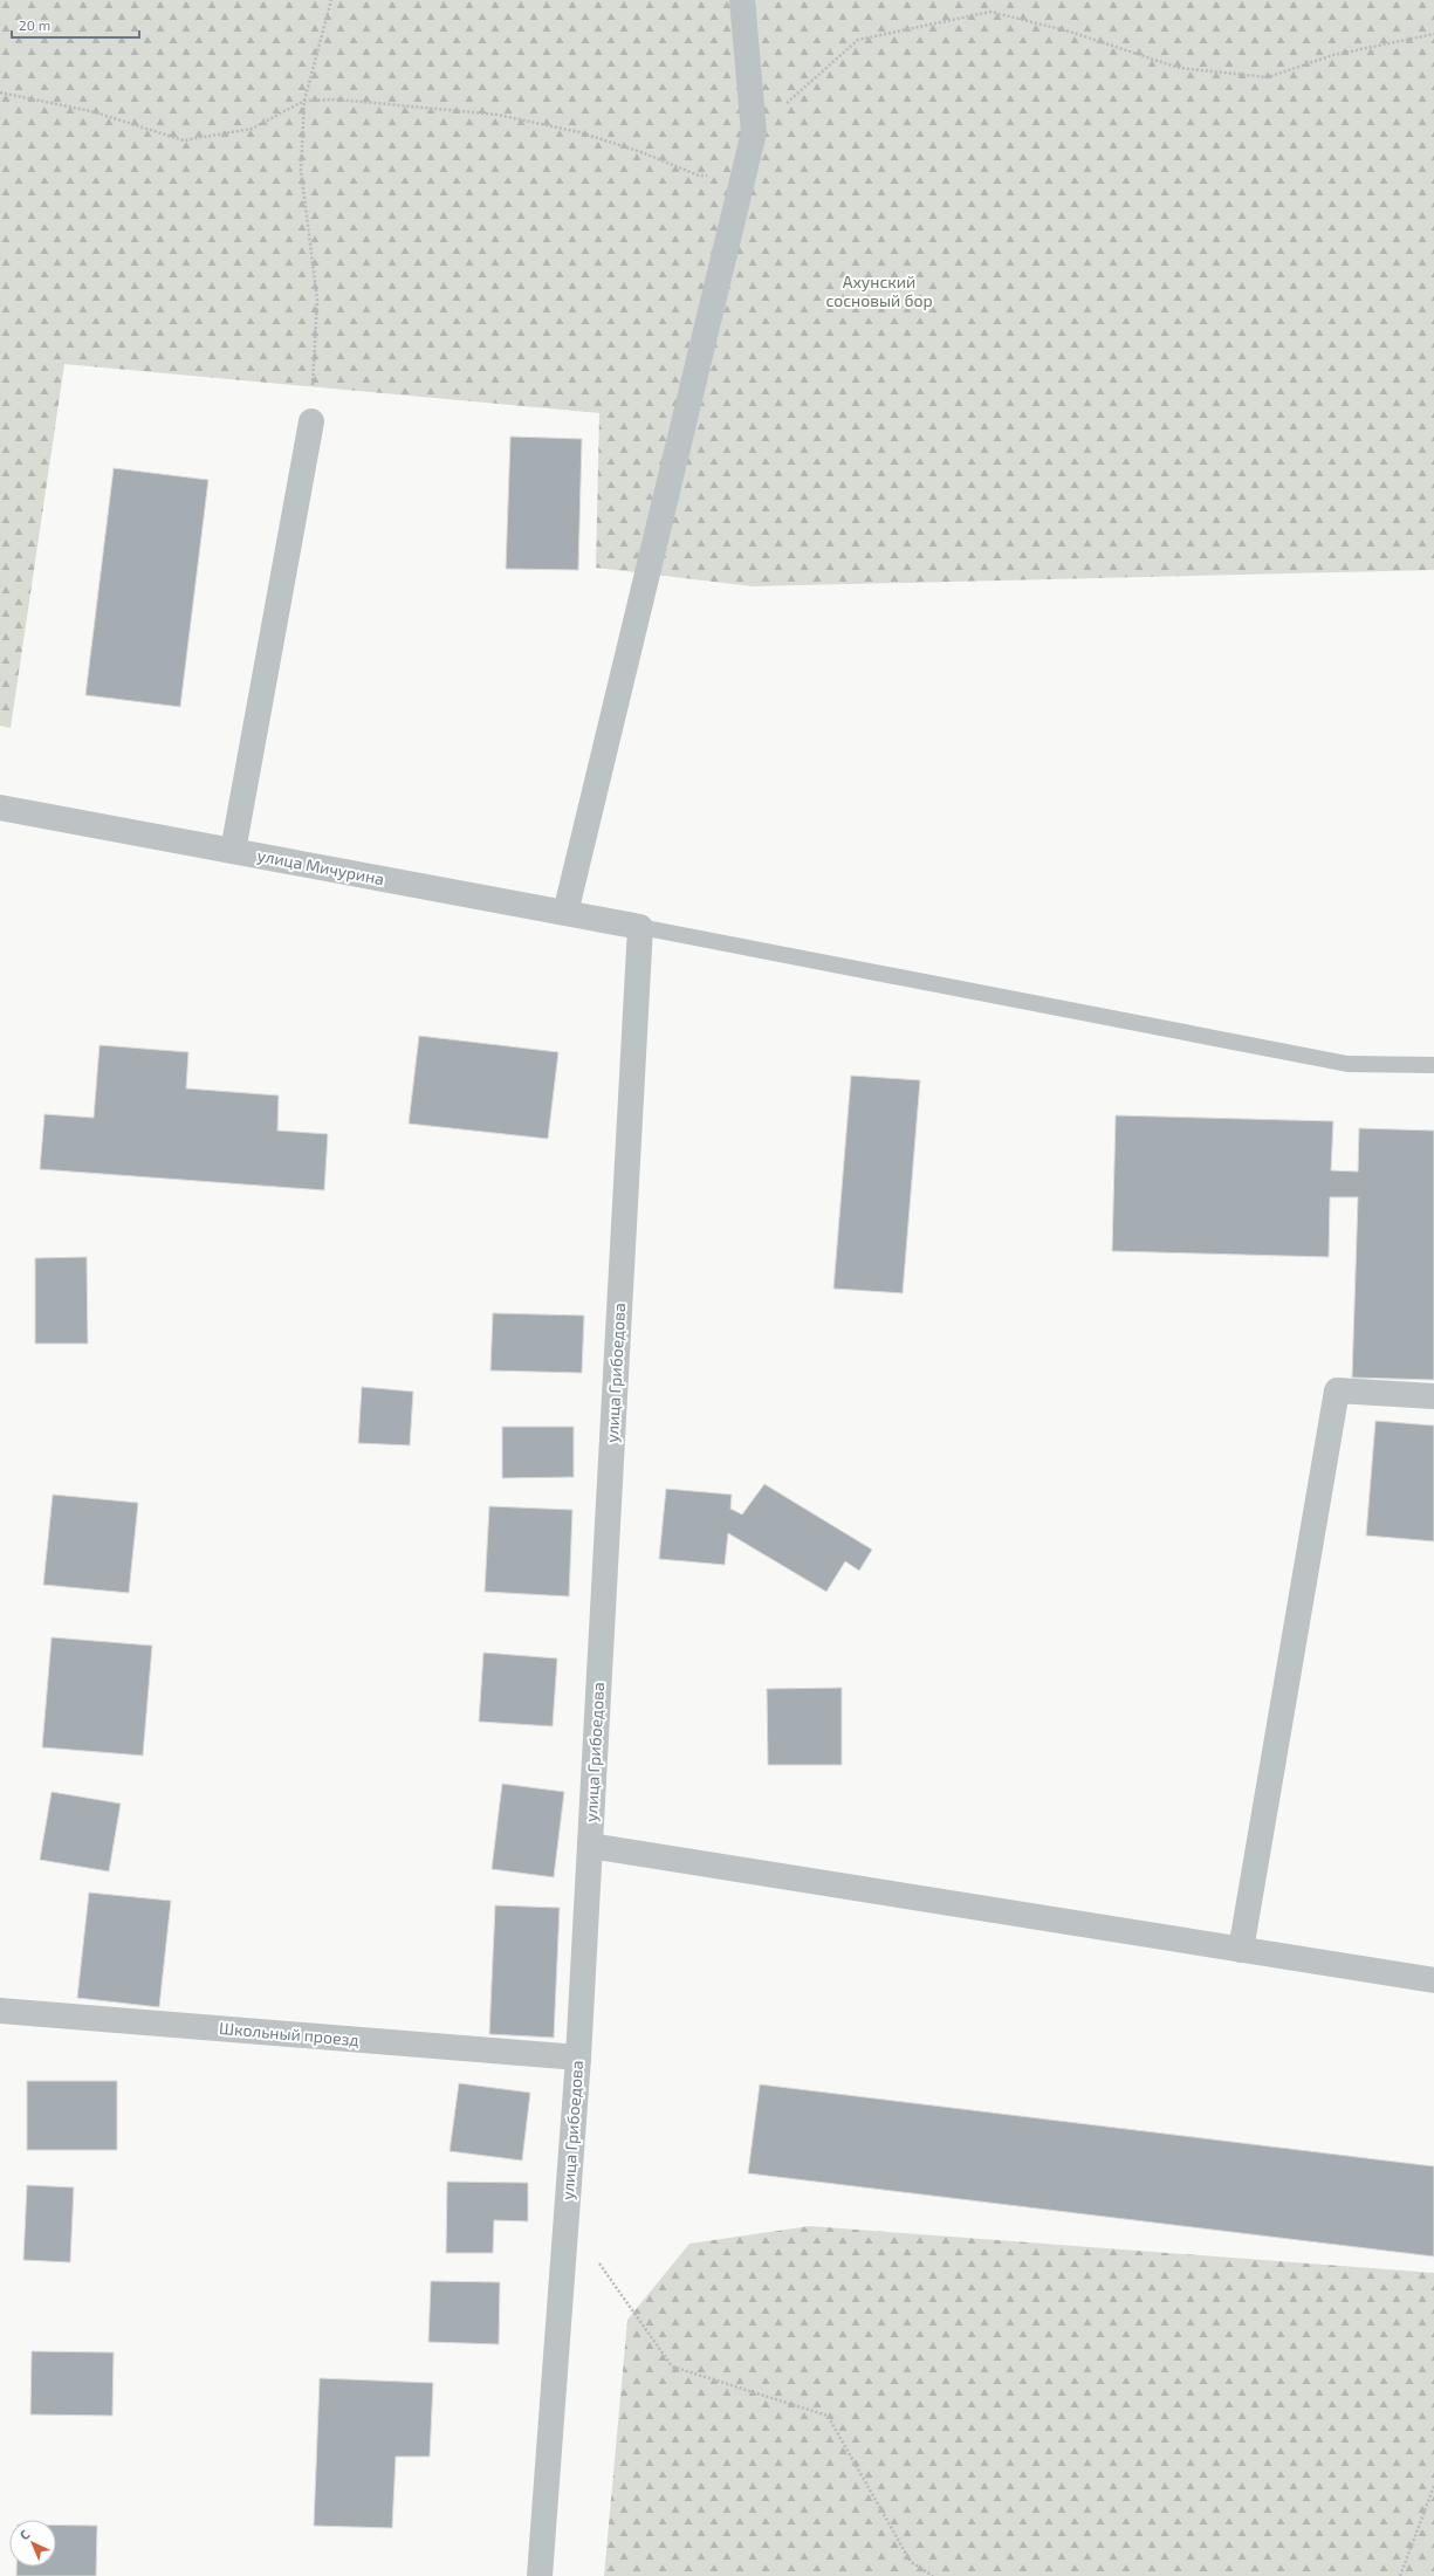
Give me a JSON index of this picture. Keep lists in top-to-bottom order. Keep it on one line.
{"streets":{"street":["улица Мичурина","улица Грибоедова","Школьный проезд"]},"crossings":[["улица Мичурина","улица Грибоедова"],["улица Грибоедова","Школьный проезд"]],"parks":["Ахунский сосновый бор"],"scale_bar":"20 m","north":"top left"}
